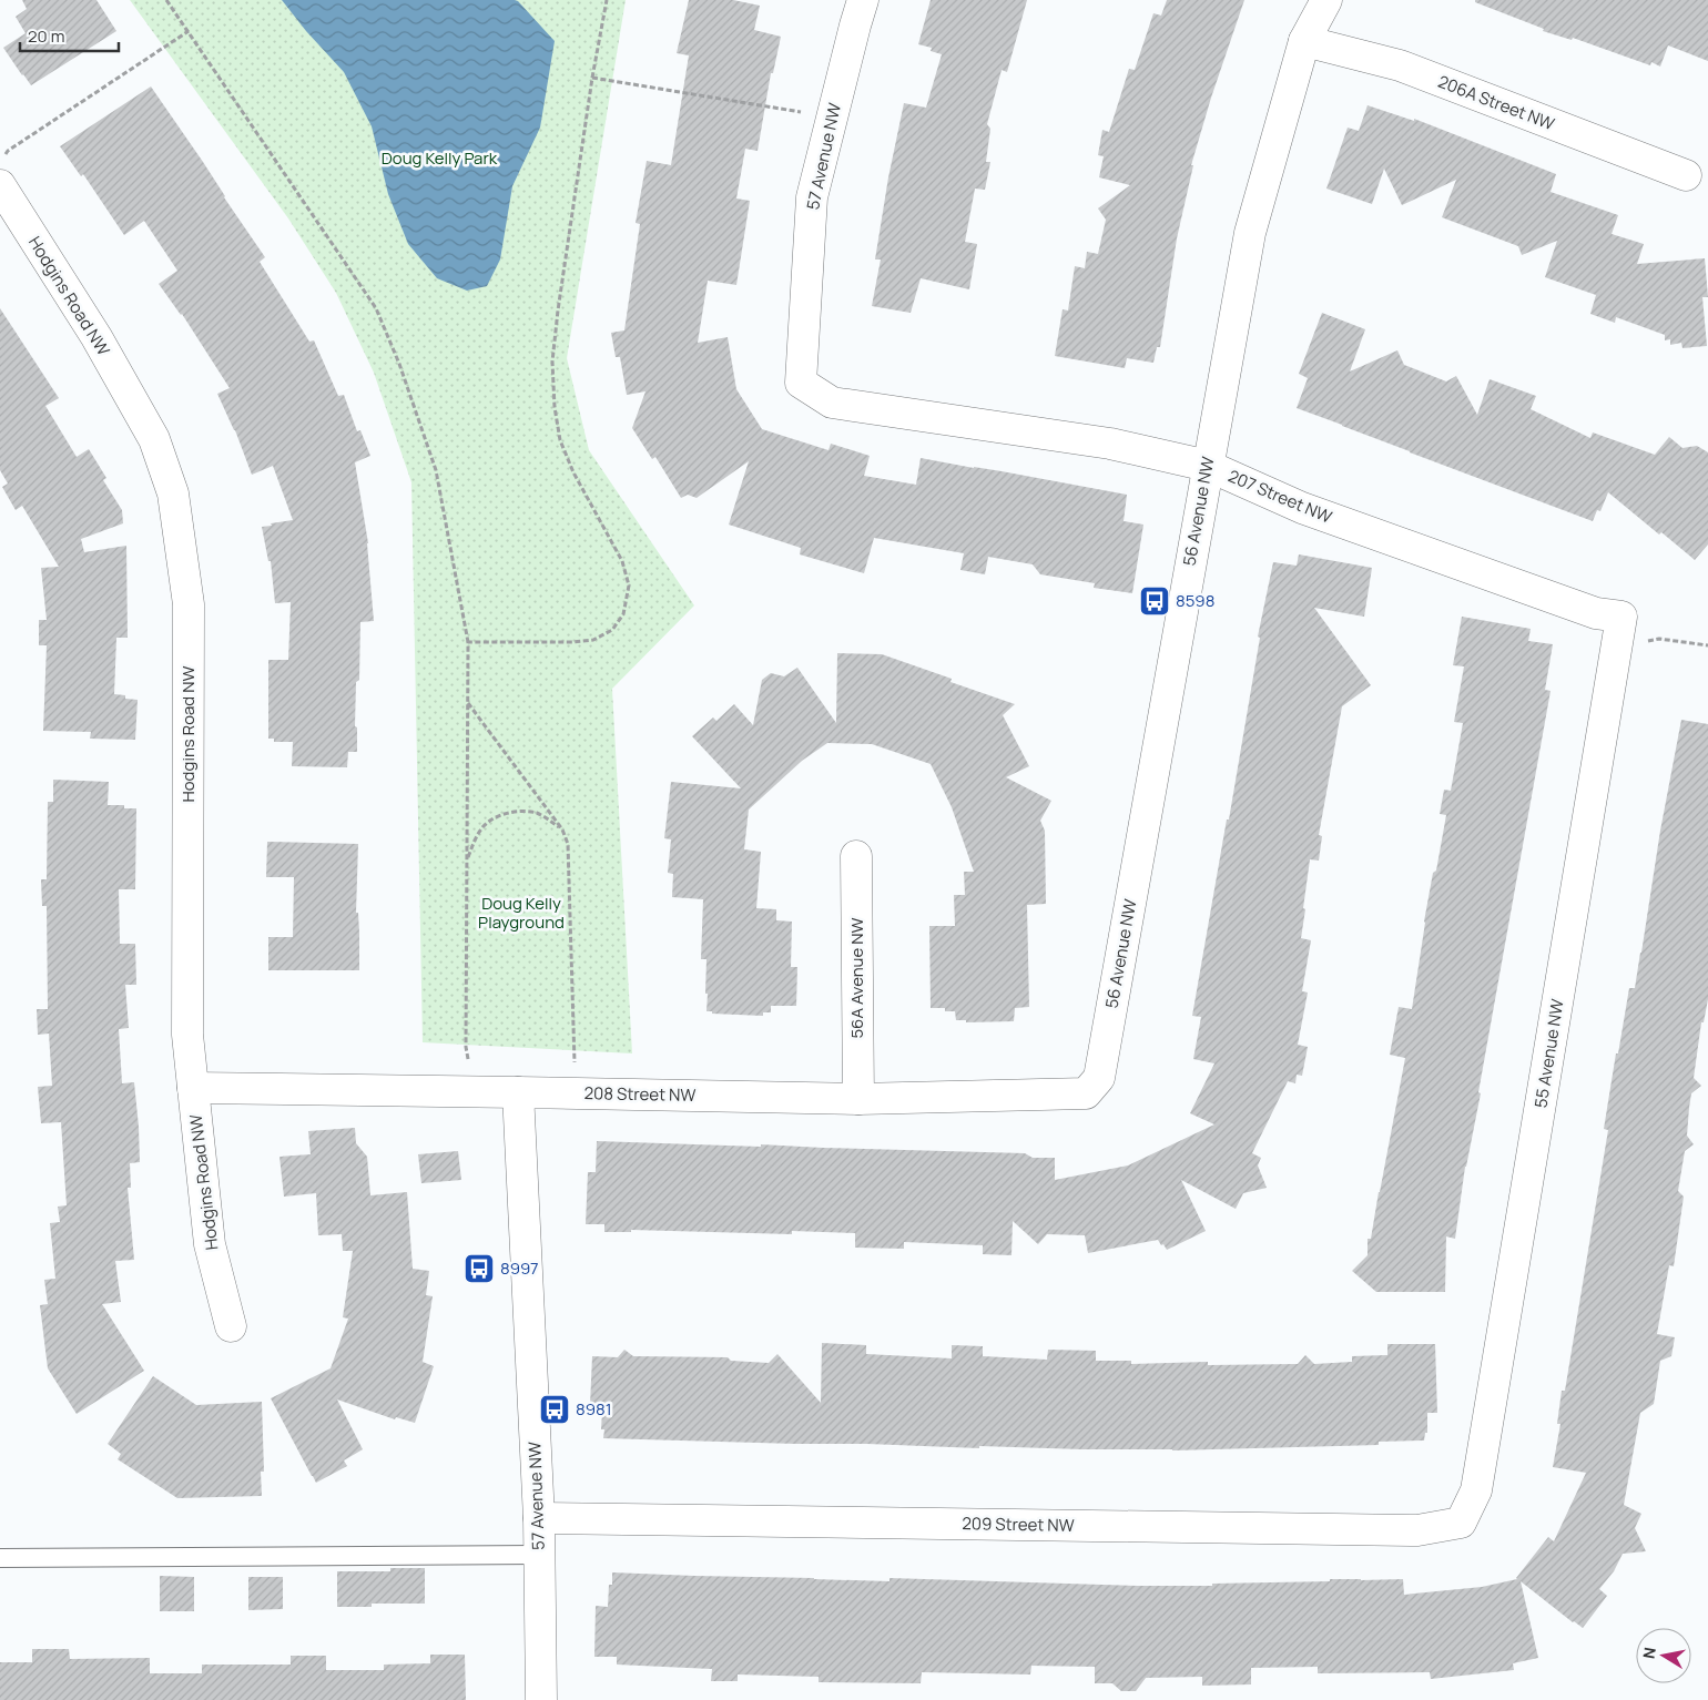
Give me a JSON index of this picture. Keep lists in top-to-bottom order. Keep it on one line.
{"streets":{"street":["206A Street NW","57 Avenue NW","Hodgins Road NW","207 Street NW","56 Avenue NW","56A Avenue NW","55 Avenue NW","208 Street NW","209 Street NW"]},"crossings":[["206A Street NW","56 Avenue NW"],["57 Avenue NW","207 Street NW"],["57 Avenue NW","208 Street NW"],["57 Avenue NW","209 Street NW"],["Hodgins Road NW","208 Street NW"],["207 Street NW","56 Avenue NW"],["207 Street NW","55 Avenue NW"],["56 Avenue NW","208 Street NW"],["56A Avenue NW","208 Street NW"],["55 Avenue NW","209 Street NW"]],"parks":["Doug Kelly Park","Doug Kelly Playground"],"places":{"bus stop":["8598","8997","8981"]},"scale_bar":"20 m","north":"left"}
